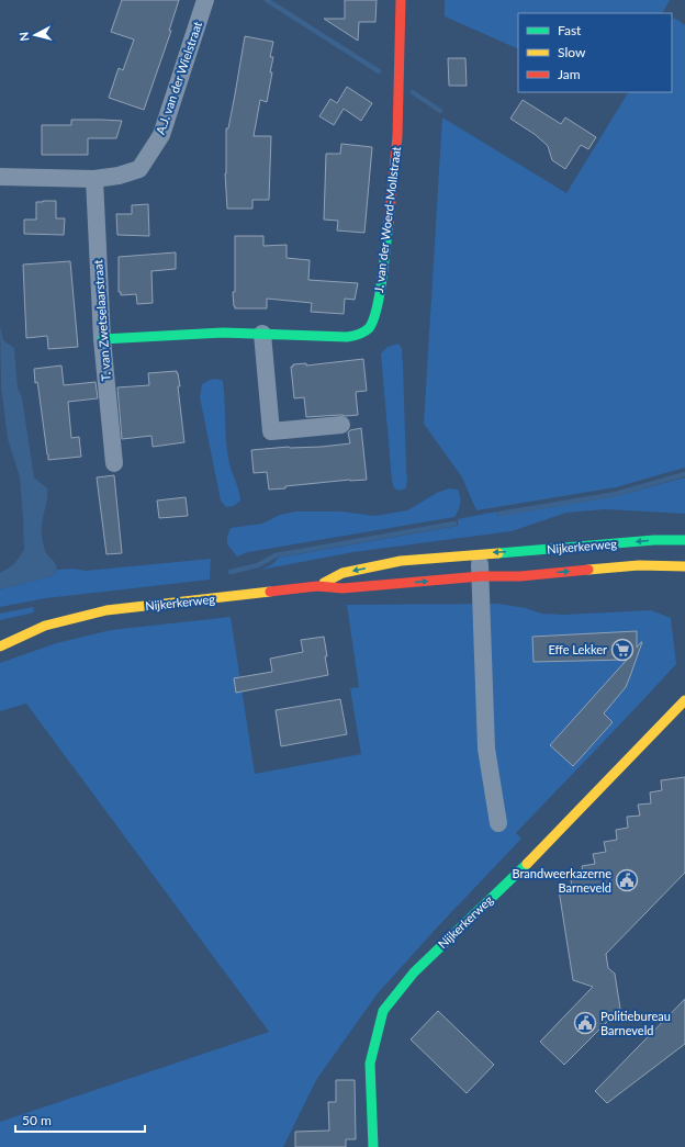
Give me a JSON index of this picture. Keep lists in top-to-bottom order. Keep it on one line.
{"streets":{"street":["A.J. van der Wielstraat","J. van der Woerd-Mollstraat","T. van Zwetselaarstraat","Nijkerkerweg"]},"crossings":[["A.J. van der Wielstraat","T. van Zwetselaarstraat"],["J. van der Woerd-Mollstraat","T. van Zwetselaarstraat"]],"places":{"supermarket":["Effe Lekker"],"public building":["Brandweerkazerne Barneveld","Politiebureau Barneveld"]},"legend":["Fast","Slow","Jam"],"scale_bar":"50 m","north":"left"}
